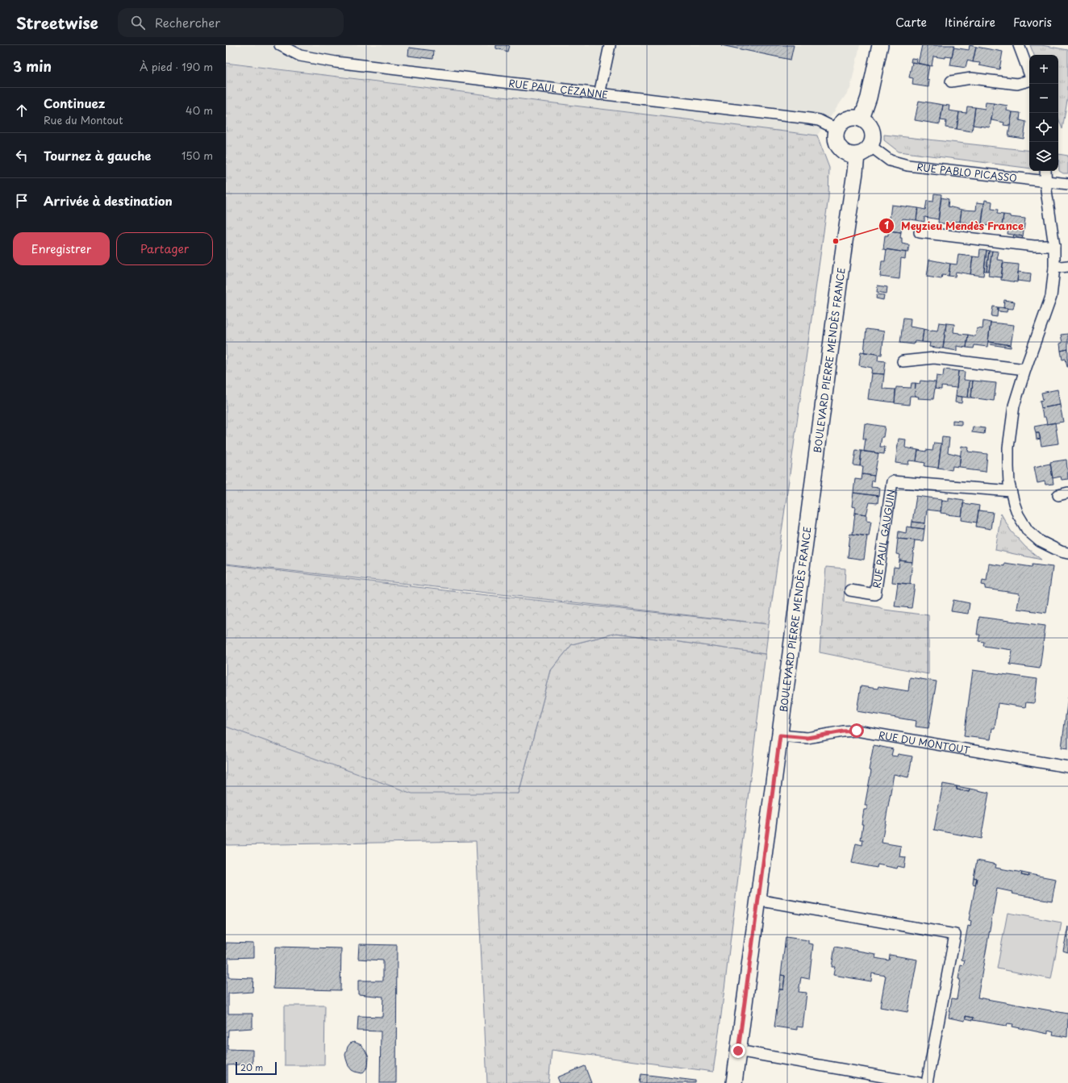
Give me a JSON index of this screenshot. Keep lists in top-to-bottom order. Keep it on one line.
{"streets":{"street":["RUE PAUL CÉZANNE","RUE PABLO PICASSO","BOULEVARD PIERRE MENDÈS FRANCE","RUE PAUL GAUGUIN","RUE DU MONTOUT"]},"crossings":[["RUE PAUL CÉZANNE","RUE PABLO PICASSO"],["RUE PAUL CÉZANNE","BOULEVARD PIERRE MENDÈS FRANCE"],["RUE PABLO PICASSO","BOULEVARD PIERRE MENDÈS FRANCE"],["BOULEVARD PIERRE MENDÈS FRANCE","RUE DU MONTOUT"]],"places":["Meyzieu Mendès France"],"scale_bar":"20 m","page":{"header":"Streetwise","search":"Rechercher","nav":["Carte","Itinéraire","Favoris"],"heading":["3 min","À pied · 190 m"],"map_buttons":["+","−"],"list":[["Continuez","Rue du Montout","40 m"],["Tournez à gauche","150 m"],"Arrivée à destination"],"buttons":["Enregistrer","Partager"],"scale":"20 m"}}
